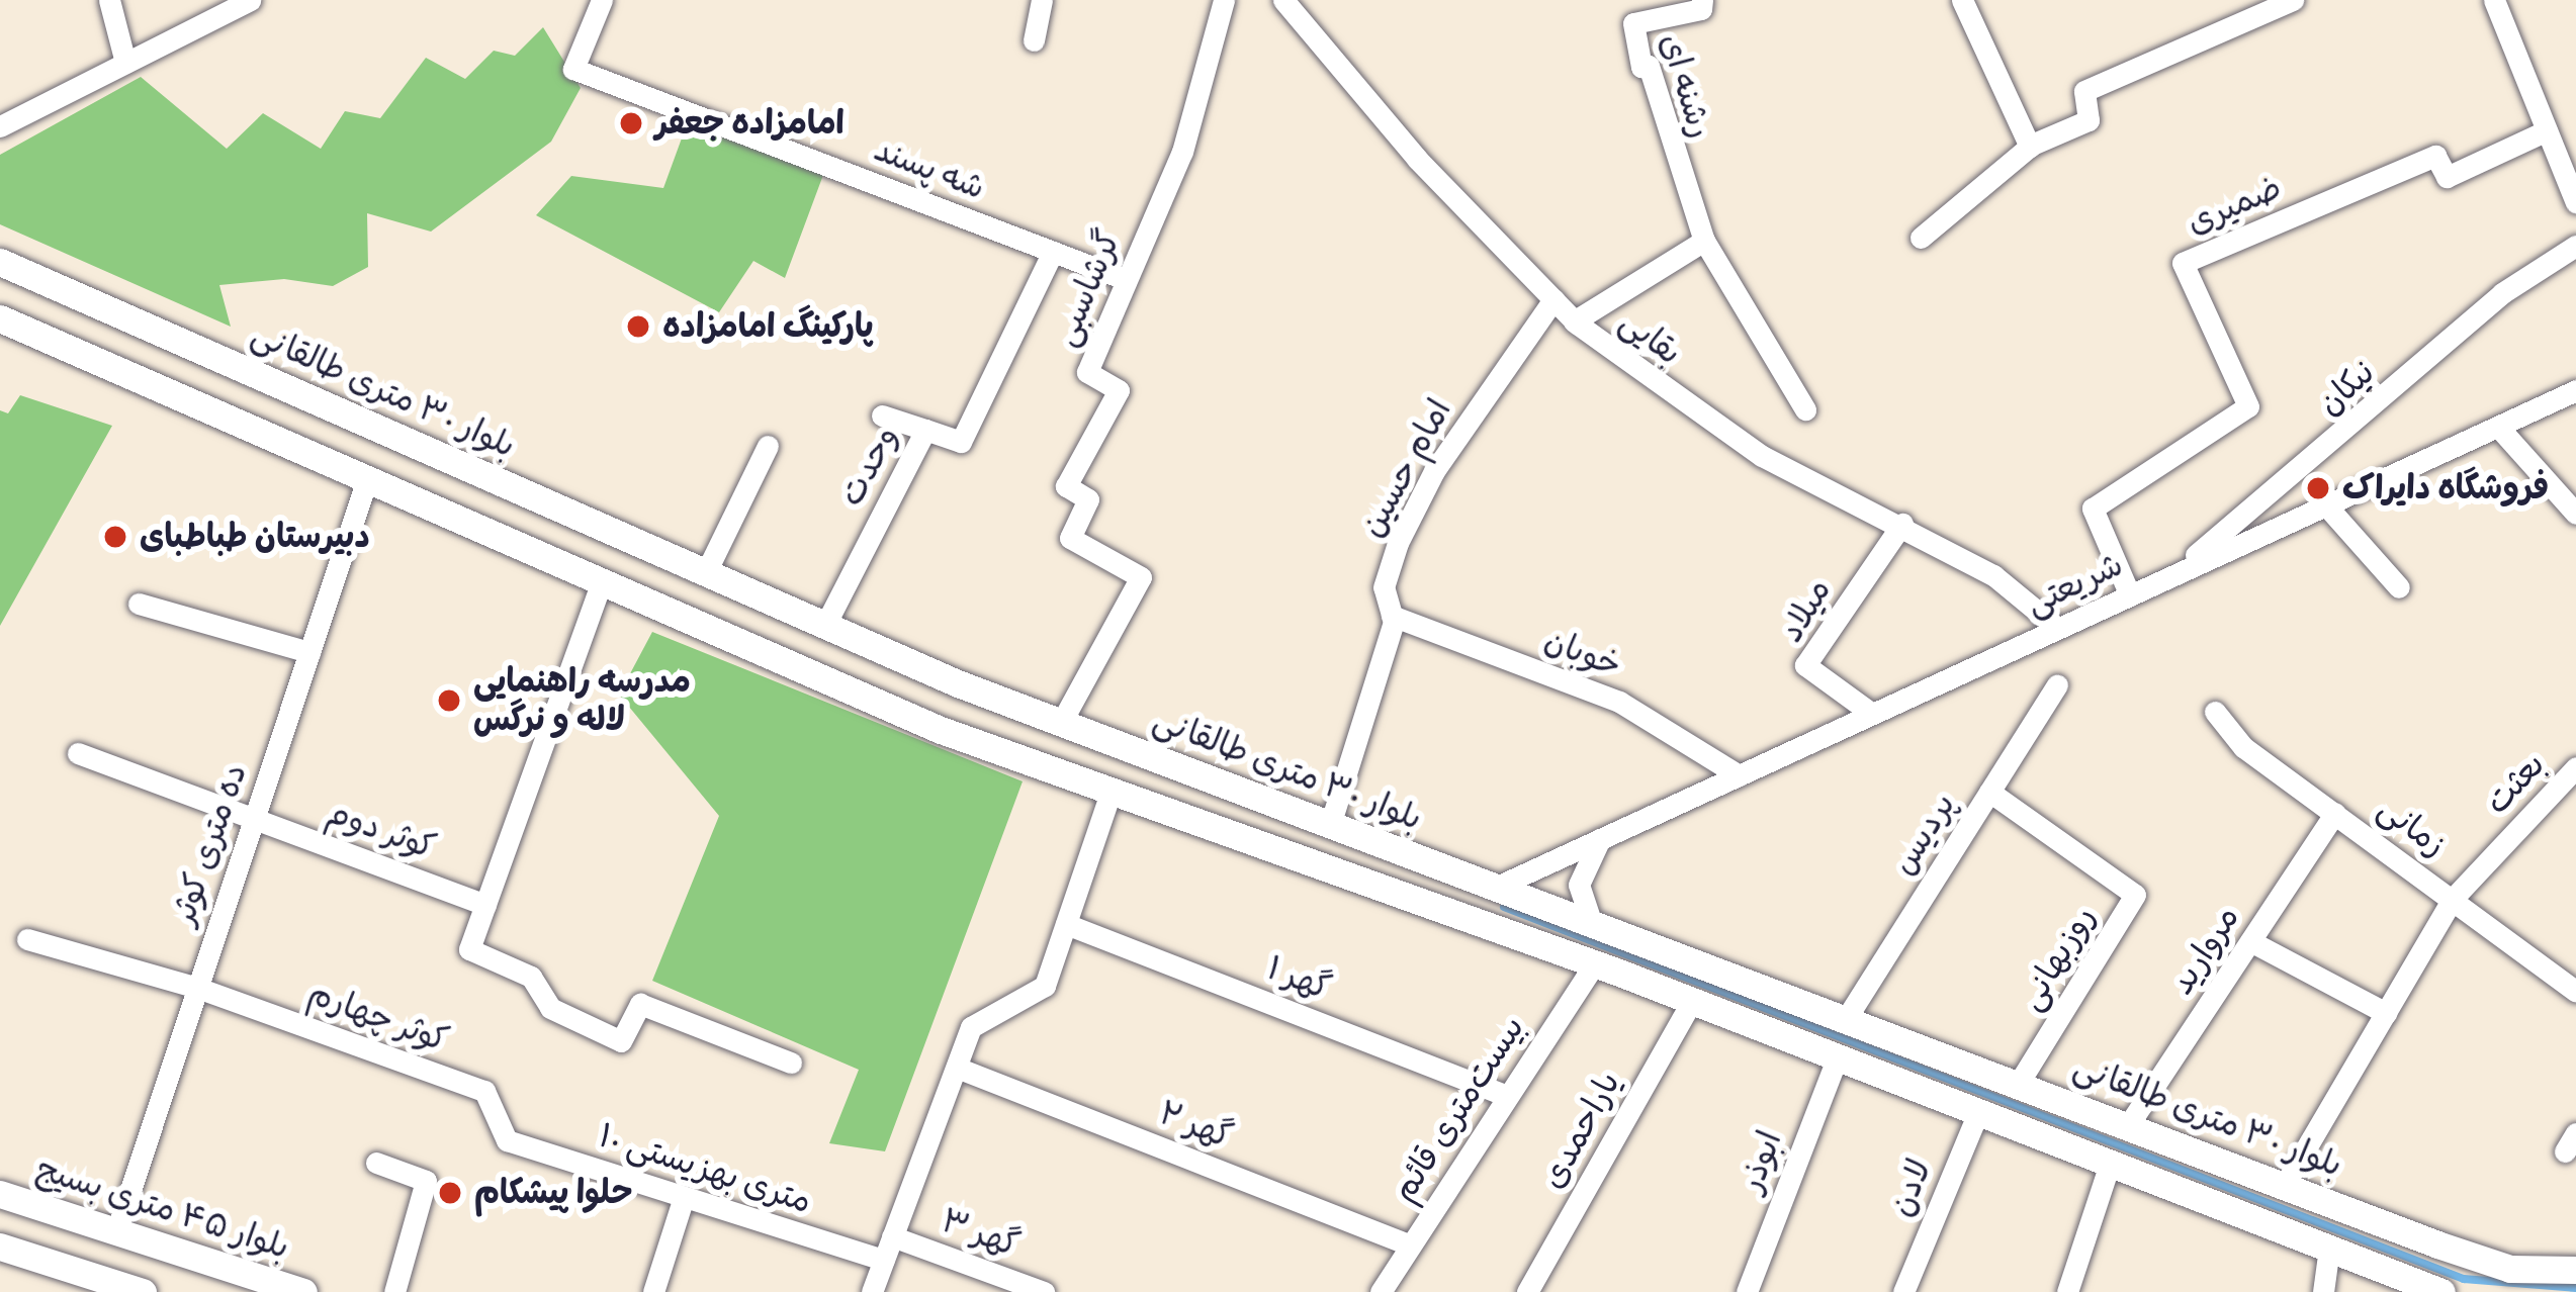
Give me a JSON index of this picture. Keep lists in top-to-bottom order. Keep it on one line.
{"streets":{"main road":["بلوار ۳۰ متری طالقانی","بلوار ۴۵ متری بسیج"],"street":["رشنه ای","شه پسند","ضمیری","گرشاسبی","بقایی","نیکان","وحدت","امام حسین","شریعتی","میلاد","خوبان","بعثت","زمانی","کوثر دوم","پردیس","ده متری کوثر","مروارید","روزبهانی","گهر ۱","کوثر چهارم","بیست‌متری قائم","گهر ۲","یاراحمدی","ابوذر","۱۰ متری بهزیستی","لادن","گهر ۳"]},"crossings":[["شه پسند","گرشاسبی"],["شه پسند","وحدت"],["ضمیری","شریعتی"],["گرشاسبی","بلوار ۳۰ متری طالقانی"],["بقایی","امام حسین"],["بقایی","شریعتی"],["بقایی","میلاد"],["نیکان","شریعتی"],["بلوار ۳۰ متری طالقانی","وحدت"],["بلوار ۳۰ متری طالقانی","امام حسین"],["بلوار ۳۰ متری طالقانی","شریعتی"],["بلوار ۳۰ متری طالقانی","بعثت"],["بلوار ۳۰ متری طالقانی","پردیس"],["بلوار ۳۰ متری طالقانی","مروارید"],["بلوار ۳۰ متری طالقانی","روزبهانی"],["امام حسین","خوبان"],["شریعتی","میلاد"],["شریعتی","خوبان"],["بعثت","زمانی"],["زمانی","مروارید"],["کوثر دوم","ده متری کوثر"],["پردیس","روزبهانی"],["ده متری کوثر","کوثر چهارم"],["ده متری کوثر","بلوار ۴۵ متری بسیج"],["گهر ۱","بیست‌متری قائم"],["کوثر چهارم","۱۰ متری بهزیستی"],["بیست‌متری قائم","گهر ۲"]],"places":["امامزاده جعفر","پارکینگ امامزاده","فروشگاه دایراک","دبیرستان طباطبای","مدرسه راهنمایی لاله و نرگس","حلوا پیشکام"]}
